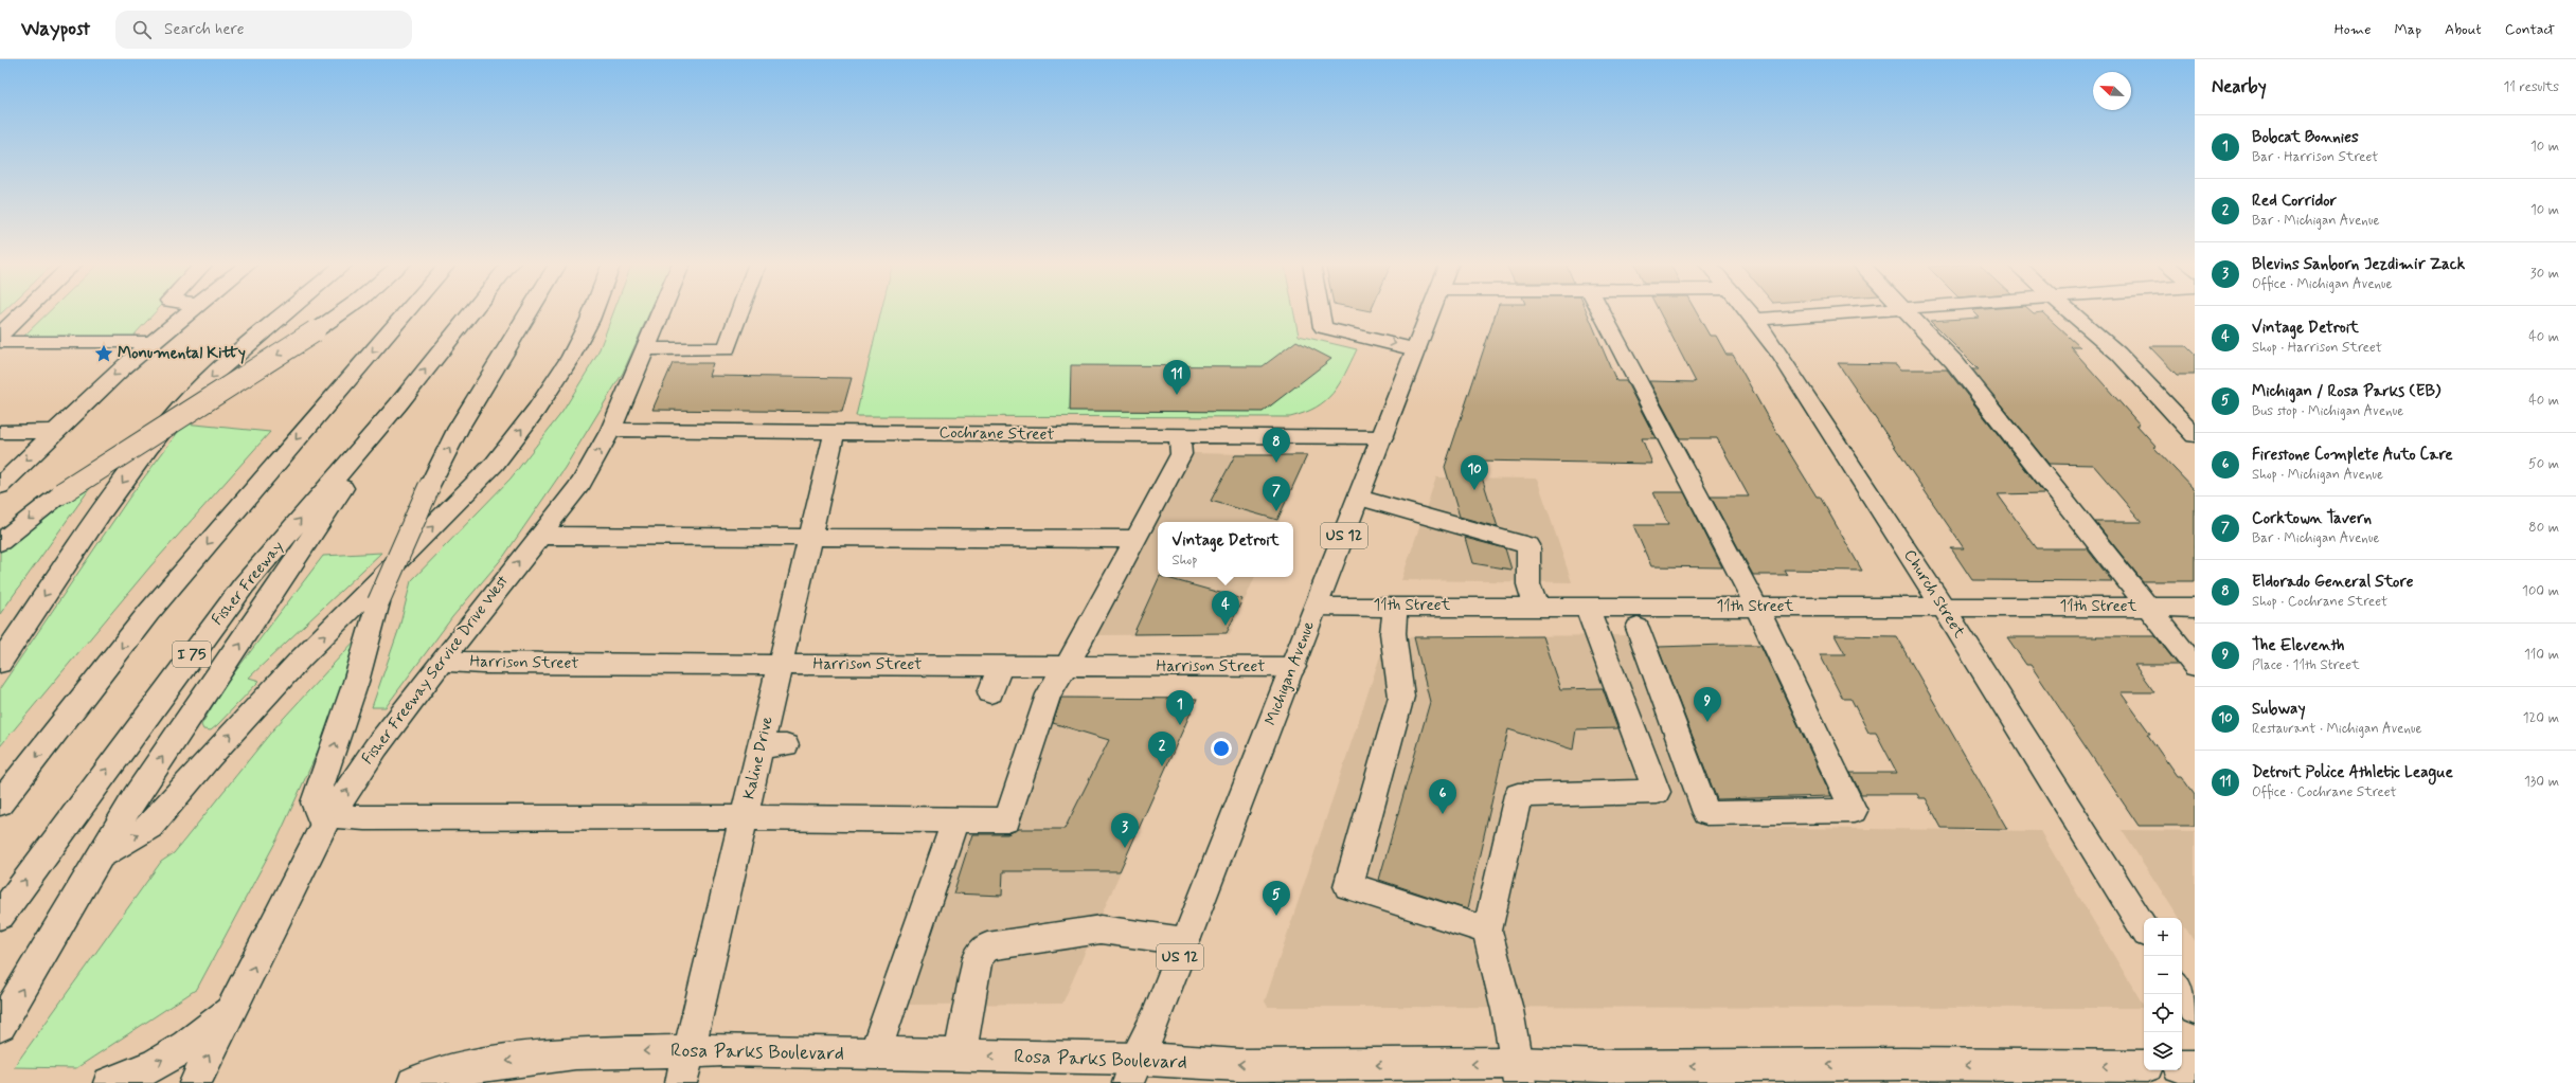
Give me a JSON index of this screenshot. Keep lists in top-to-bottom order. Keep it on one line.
{"streets":{"main road":["Cochrane Street","US 12","Fisher Freeway","Church Street","11th Street","I 75","Harrison Street","Fisher Freeway Service Drive West","Michigan Avenue","Kaline Drive","Rosa Parks Boulevard"]},"crossings":[["Cochrane Street","Fisher Freeway Service Drive West"],["Cochrane Street","Michigan Avenue"],["Cochrane Street","Kaline Drive"],["Church Street","11th Street"],["11th Street","Michigan Avenue"],["Harrison Street","Fisher Freeway Service Drive West"],["Harrison Street","Michigan Avenue"],["Harrison Street","Kaline Drive"],["Michigan Avenue","Rosa Parks Boulevard"],["Kaline Drive","Rosa Parks Boulevard"]],"one_way":["Rosa Parks Boulevard"],"places":{"place":["Monumental Kitty"]},"north":"top left","page":{"header":"Waypost","search":"Search here","nav":["Home","Map","About","Contact"],"heading":["Nearby","11 results"],"list":[{"mark":"1","name":"Bobcat Bonnies","note":"Bar · Harrison Street","value":"10 m"},{"mark":"2","name":"Red Corridor","note":"Bar · Michigan Avenue","value":"10 m"},{"mark":"3","name":"Blevins Sanborn Jezdimir Zack","note":"Office · Michigan Avenue","value":"30 m"},{"mark":"4","name":"Vintage Detroit","note":"Shop · Harrison Street","value":"40 m"},{"mark":"5","name":"Michigan / Rosa Parks (EB)","note":"Bus stop · Michigan Avenue","value":"40 m"},{"mark":"6","name":"Firestone Complete Auto Care","note":"Shop · Michigan Avenue","value":"50 m"},{"mark":"7","name":"Corktown Tavern","note":"Bar · Michigan Avenue","value":"80 m"},{"mark":"8","name":"Eldorado General Store","note":"Shop · Cochrane Street","value":"100 m"},{"mark":"9","name":"The Eleventh","note":"Place · 11th Street","value":"110 m"},{"mark":"10","name":"Subway","note":"Restaurant · Michigan Avenue","value":"120 m"},{"mark":"11","name":"Detroit Police Athletic League","note":"Office · Cochrane Street","value":"130 m"}],"pins":["11","8","10","7","4","9","1","2","6","3","5"],"popup":["Vintage Detroit","Shop"],"map_buttons":["+","−"]}}
